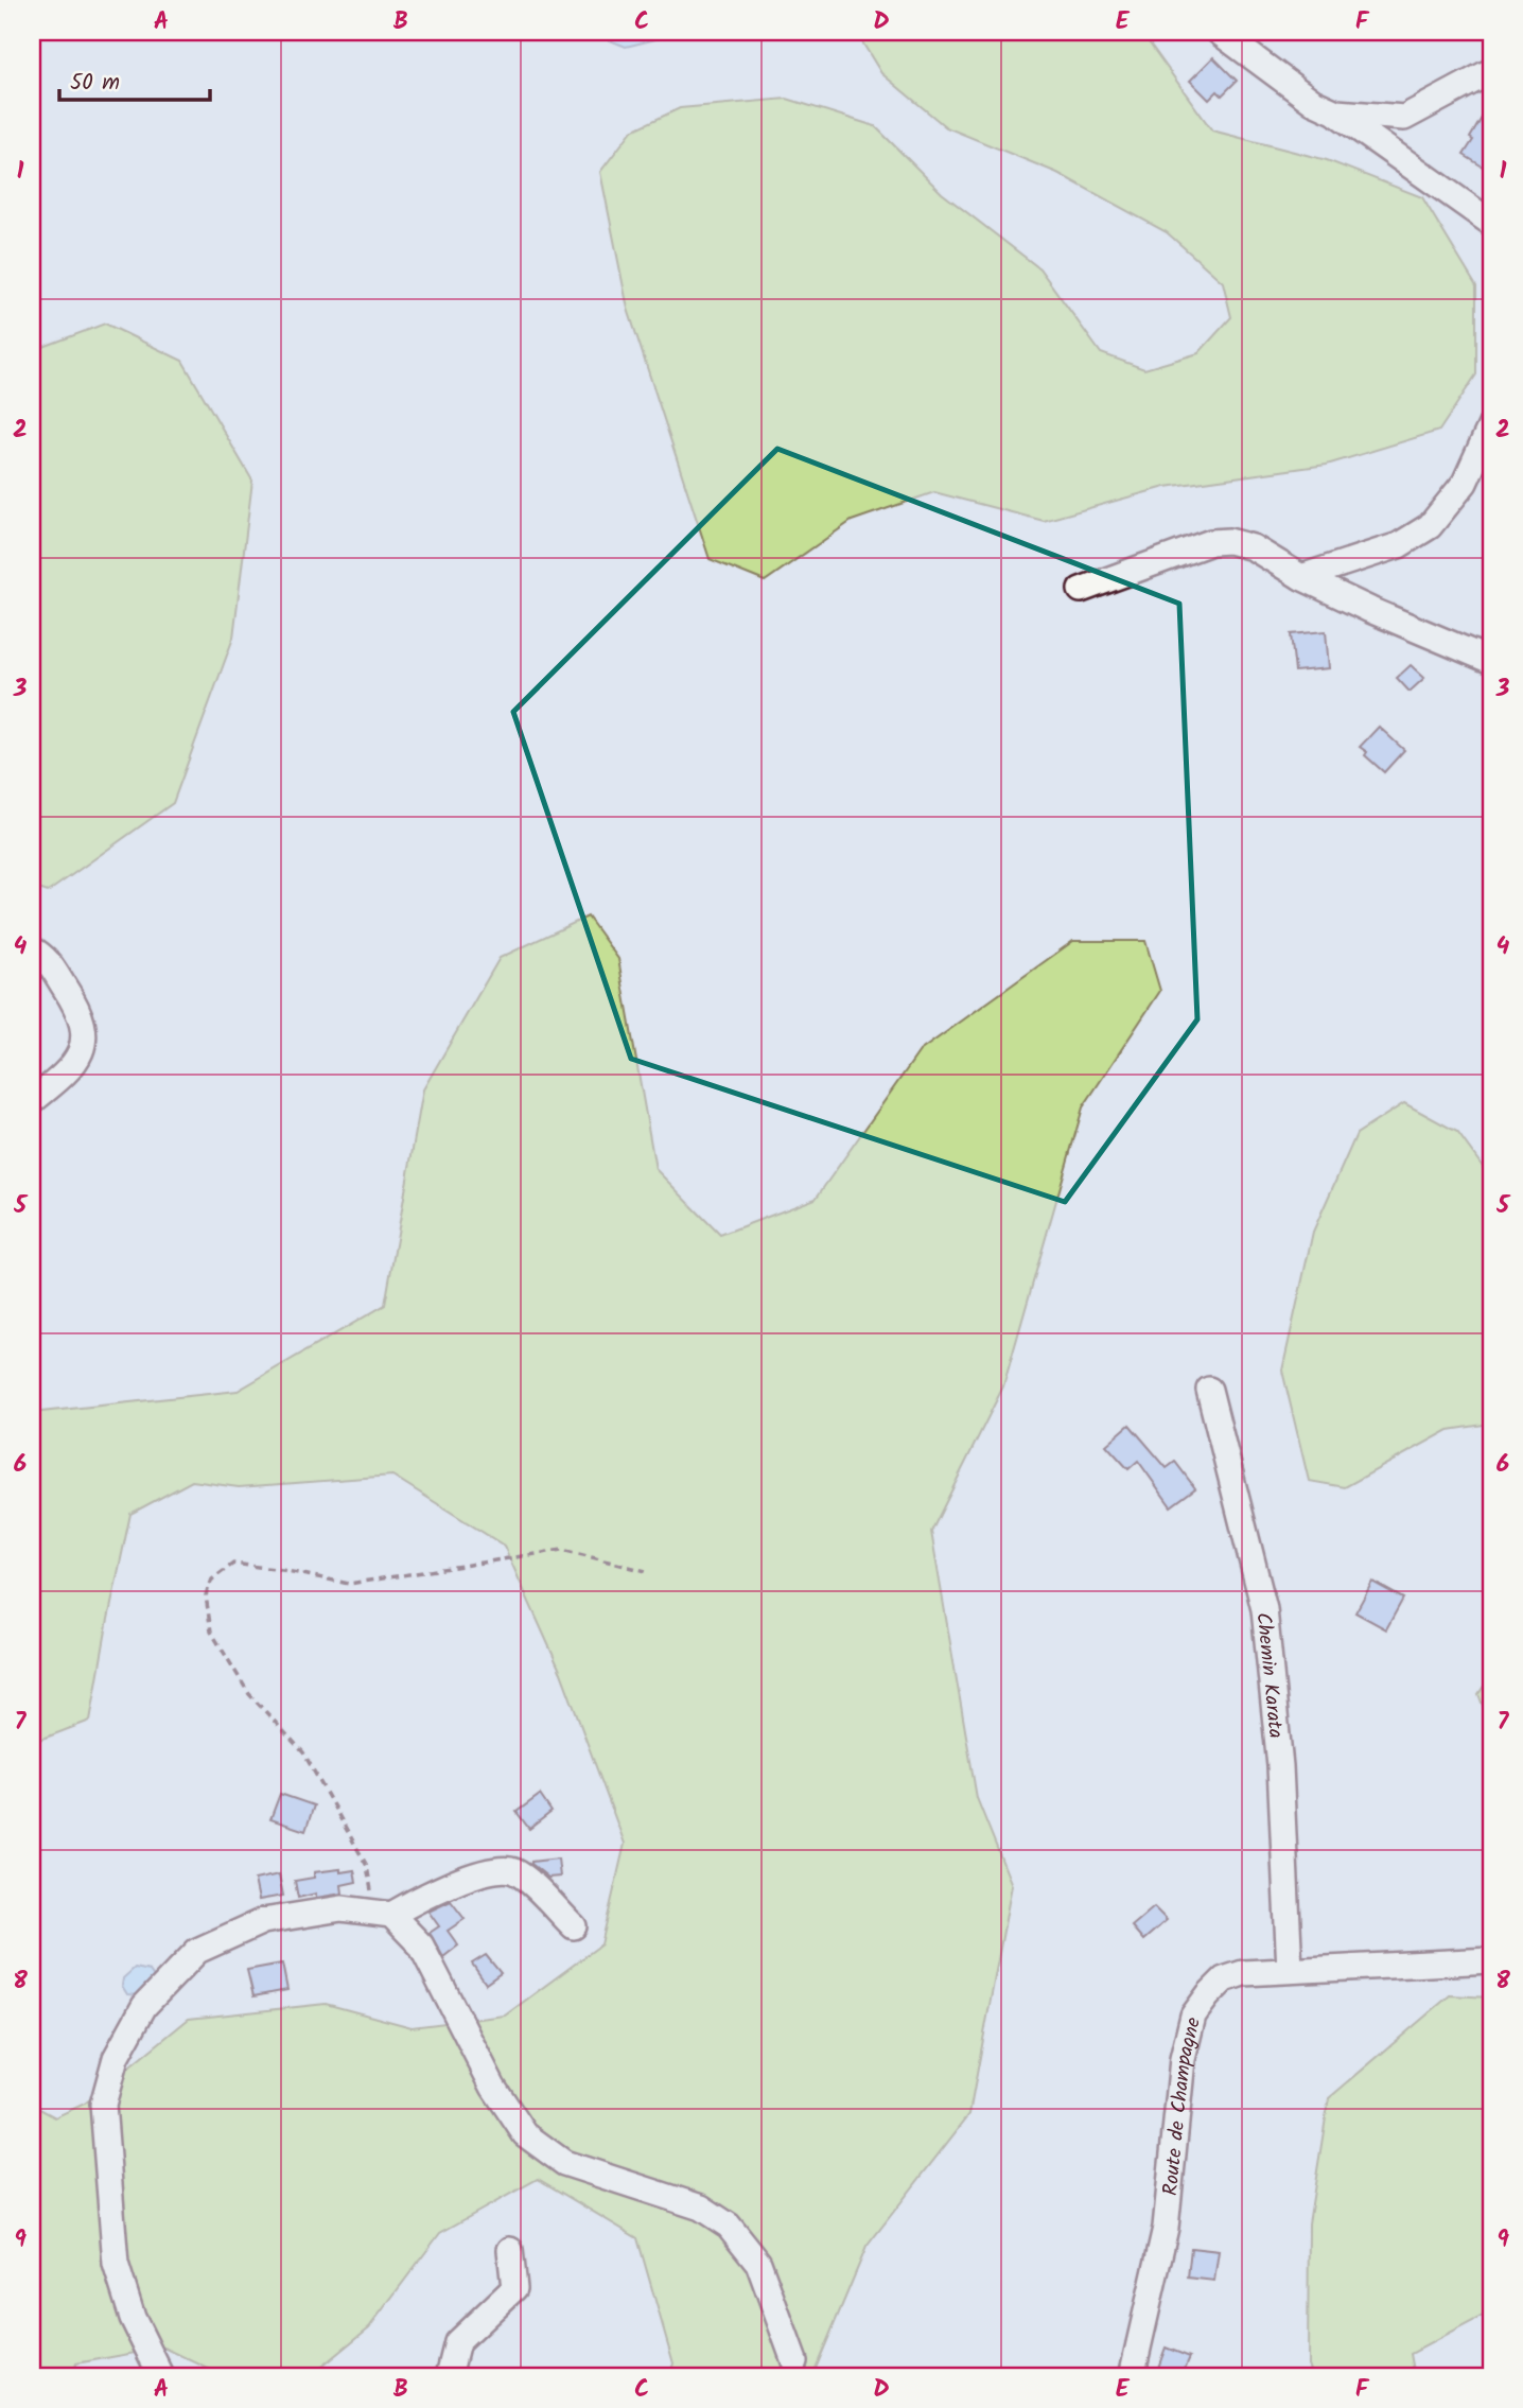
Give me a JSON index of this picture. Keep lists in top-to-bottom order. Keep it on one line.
{"streets":{"street":["Chemin Karata","Route de Champagne"]},"crossings":[["Chemin Karata","Route de Champagne"]],"scale_bar":"50 m","grid":{"columns":["A","B","C","D","E","F"],"rows":["1","2","3","4","5","6","7","8","9"]}}
